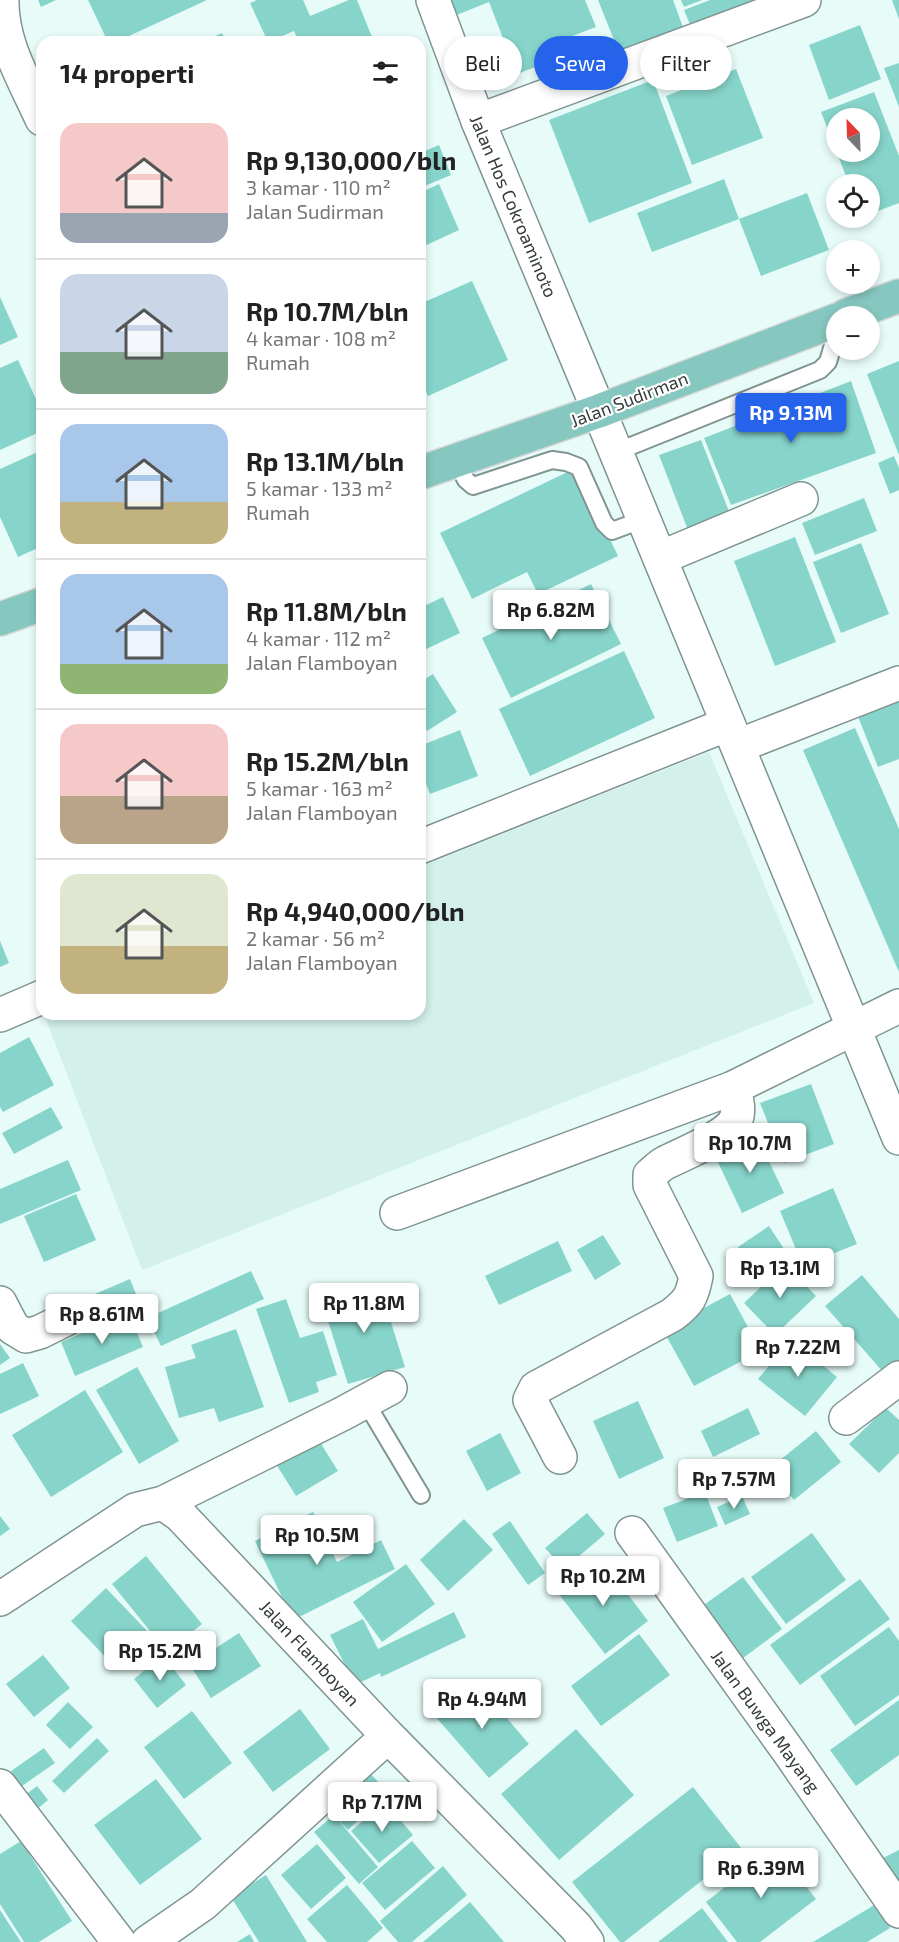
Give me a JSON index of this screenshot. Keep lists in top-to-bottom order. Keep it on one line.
{"streets":{"main road":["Jalan Sudirman"],"street":["Jalan Hos Cokroaminoto","Jalan Flamboyan","Jalan Buwga Mayang"]},"crossings":[["Jalan Hos Cokroaminoto","Jalan Sudirman"]],"north":"top left","page":{"chip":["Beli","Sewa","Filter"],"heading":"14 properti","map_buttons":["+","−"],"list":[{"name":"Rp 9,130,000/bln","note":"3 kamar · 110 m² · Jalan Sudirman"},{"name":"Rp 10.7M/bln","note":"4 kamar · 108 m² · Rumah"},{"name":"Rp 13.1M/bln","note":"5 kamar · 133 m² · Rumah"},{"name":"Rp 11.8M/bln","note":"4 kamar · 112 m² · Jalan Flamboyan"},{"name":"Rp 15.2M/bln","note":"5 kamar · 163 m² · Jalan Flamboyan"},{"name":"Rp 4,940,000/bln","note":"2 kamar · 56 m² · Jalan Flamboyan"}],"price":["Rp 9.13M","Rp 6.82M","Rp 10.7M","Rp 13.1M","Rp 11.8M","Rp 8.61M","Rp 7.22M","Rp 7.57M","Rp 10.5M","Rp 10.2M","Rp 15.2M","Rp 4.94M","Rp 7.17M","Rp 6.39M"]}}
